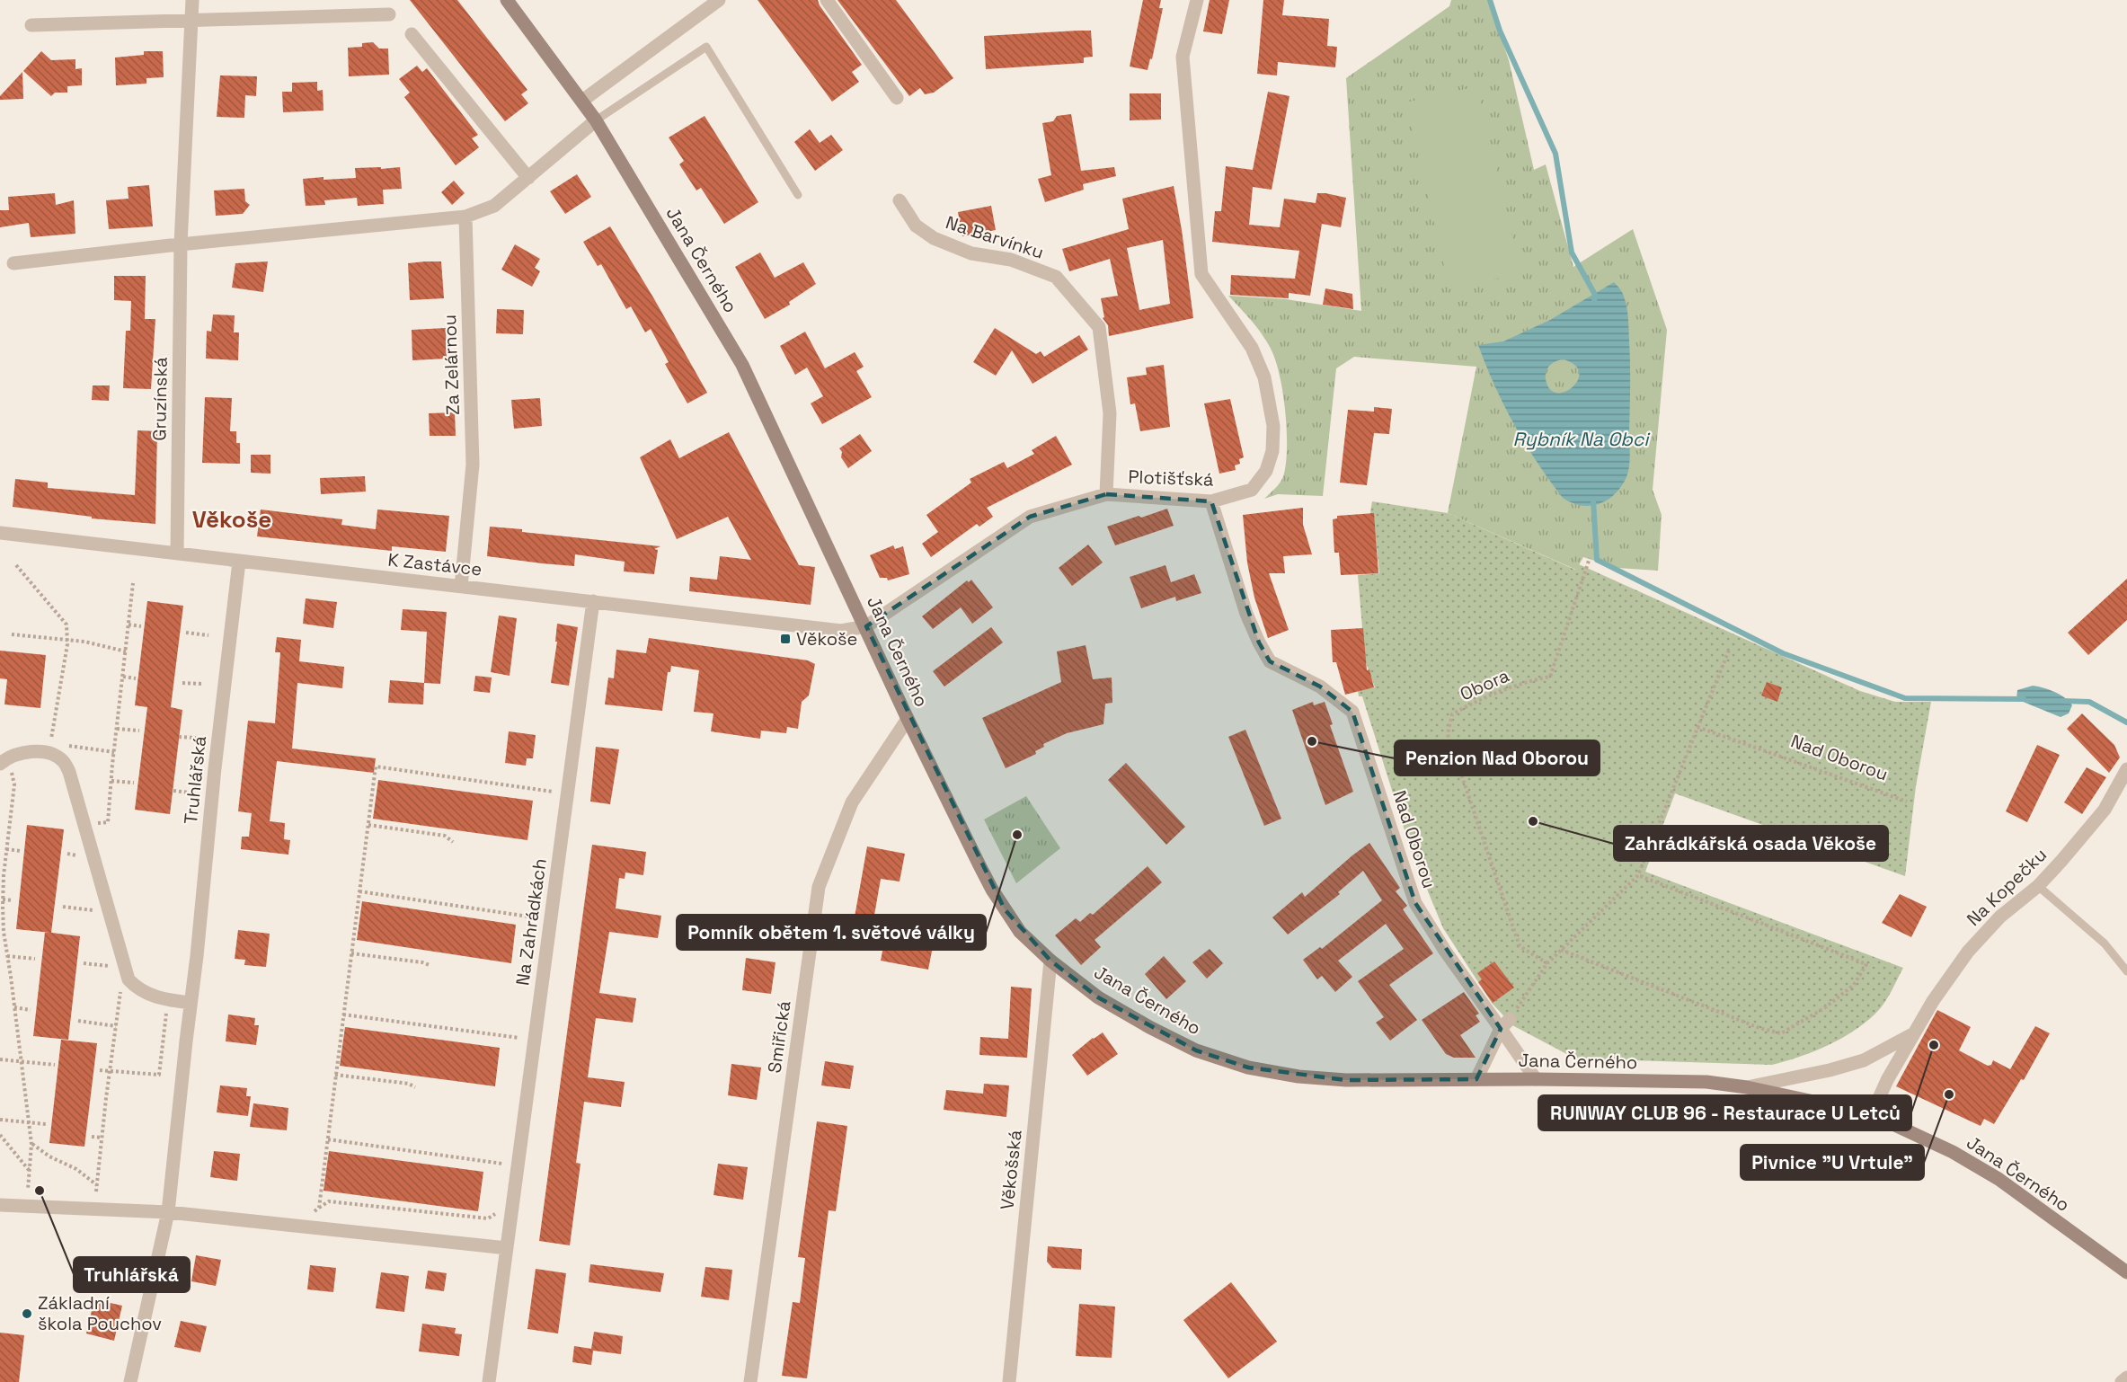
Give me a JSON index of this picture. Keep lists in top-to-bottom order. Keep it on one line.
{"streets":{"street":["Na Barvínku","Jana Černého","Za Zelárnou","Gruzínská","Plotišťská","K Zastávce","Nad Oborou","Truhlářská","Na Kopečku","Na Zahrádkách","Smiřická","Věkošská"],"path":["Obora"]},"crossings":[["Na Barvínku","Plotišťská"],["Jana Černého","Plotišťská"],["Jana Černého","K Zastávce"],["Jana Černého","Nad Oborou"],["Jana Černého","Na Kopečku"],["Jana Černého","Smiřická"],["Jana Černého","Věkošská"],["Za Zelárnou","K Zastávce"],["Gruzínská","K Zastávce"],["Plotišťská","K Zastávce"],["Plotišťská","Nad Oborou"],["K Zastávce","Truhlářská"],["K Zastávce","Na Zahrádkách"]],"districts":["Věkoše"],"water":["Rybník Na Obci"],"places":{"transit":["Věkoše"],"other":["Penzion Nad Oborou","Zahrádkářská osada Věkoše","Pomník obětem 1. světové války","RUNWAY CLUB 96 - Restaurace U Letců","Pivnice \"U Vrtule\"","Truhlářská","Základní škola Pouchov"]}}
